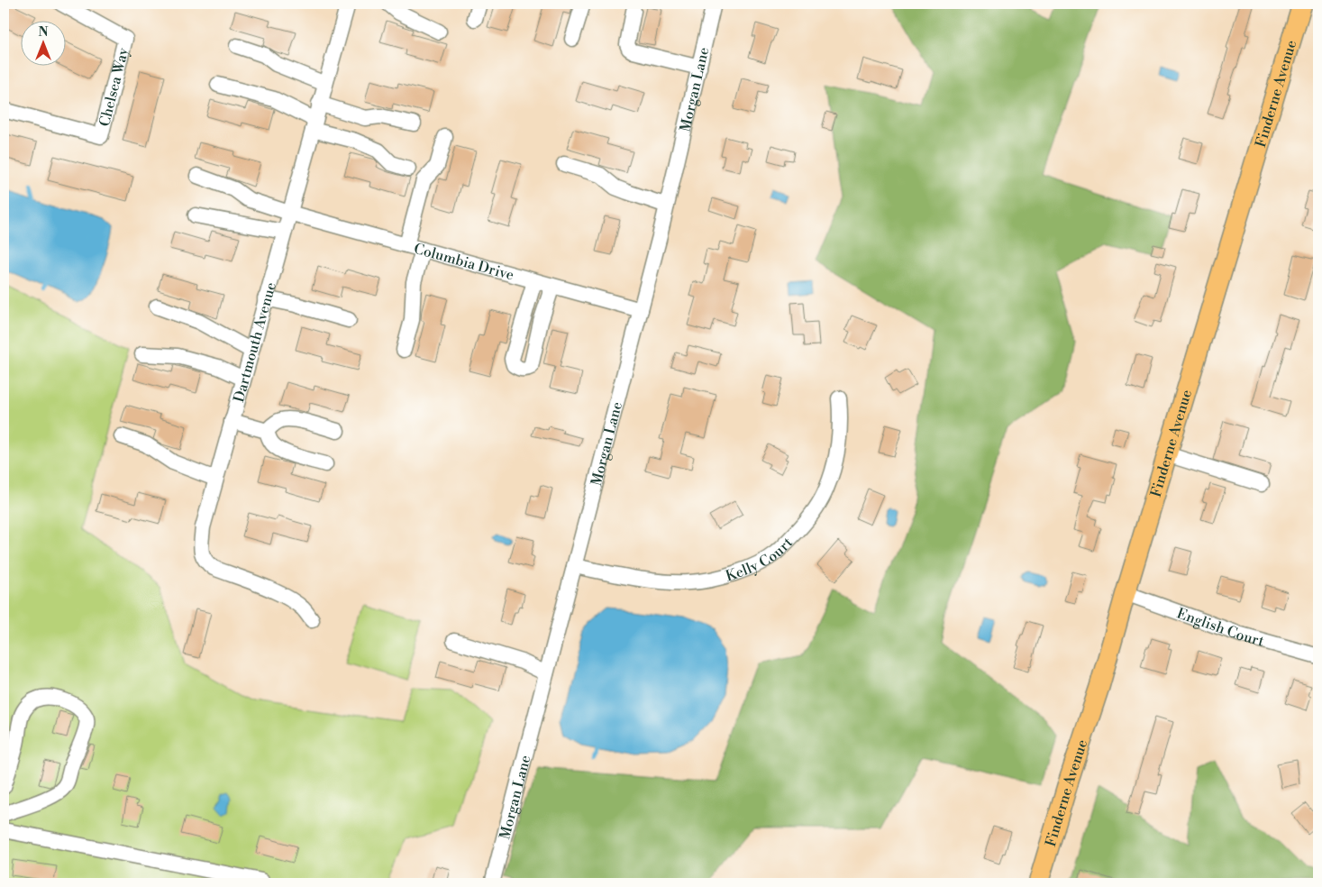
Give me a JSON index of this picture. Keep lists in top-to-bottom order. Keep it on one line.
{"streets":{"main road":["Finderne Avenue"],"street":["Chelsea Way","Morgan Lane","Columbia Drive","Dartmouth Avenue","Kelly Court","English Court"]},"crossings":[["Morgan Lane","Columbia Drive"],["Morgan Lane","Kelly Court"],["Finderne Avenue","English Court"],["Columbia Drive","Dartmouth Avenue"]],"north":"top"}
